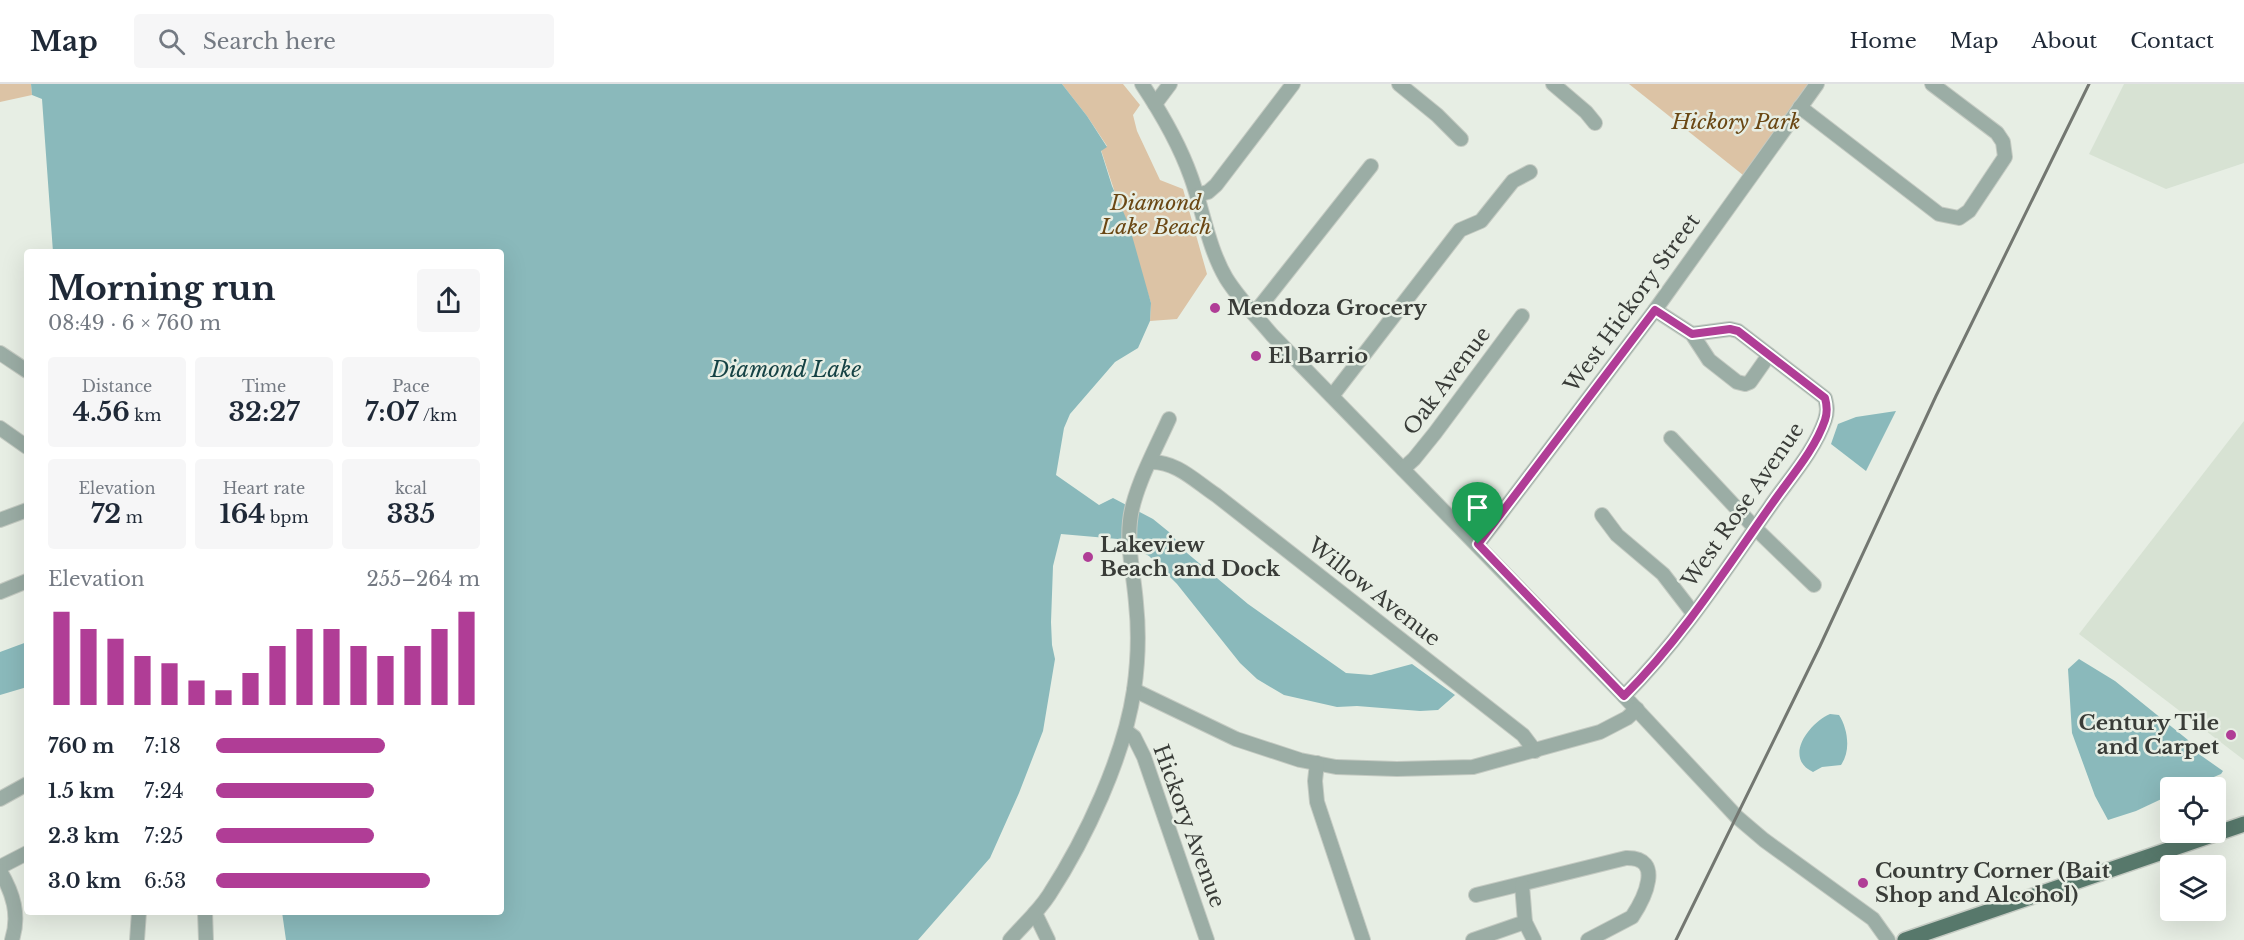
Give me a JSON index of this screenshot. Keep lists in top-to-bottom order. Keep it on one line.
{"streets":{"street":["West Hickory Street","Oak Avenue","West Rose Avenue","Willow Avenue","Hickory Avenue"]},"water":["Diamond Lake"],"parks":["Hickory Park","Diamond Lake Beach"],"places":["Mendoza Grocery","El Barrio","Lakeview Beach and Dock","Century Tile and Carpet","Country Corner (Bait Shop and Alcohol)"],"page":{"header":"Map","search":"Search here","nav":["Home","Map","About","Contact"],"heading":["Morning run","08:49 · 6 × 760 m"],"stats":[["Distance","4.56 km"],["Time","32:27"],["Pace","7:07 /km"],["Elevation","72 m"],["Heart rate","164 bpm"],["kcal","335"]],"chart":["Elevation","255–264 m"],"list":[{"name":"760 m","note":"7:18"},{"name":"1.5 km","note":"7:24"},{"name":"2.3 km","note":"7:25"},{"name":"3.0 km","note":"6:53"}]}}
